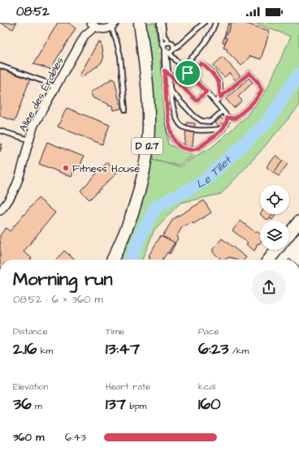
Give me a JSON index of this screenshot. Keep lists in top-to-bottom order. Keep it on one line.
{"streets":{"main road":["D 127"],"street":["Allée des Érables"]},"water":["Le Tillet"],"places":["Fitness House"],"page":{"status":"08:52","heading":["Morning run","08:52 · 6 × 360 m"],"stats":[["Distance","2.16 km"],["Time","13:47"],["Pace","6:23 /km"],["Elevation","36 m"],["Heart rate","137 bpm"],["kcal","160"]],"list":[{"name":"360 m","note":"6:43"}]}}
